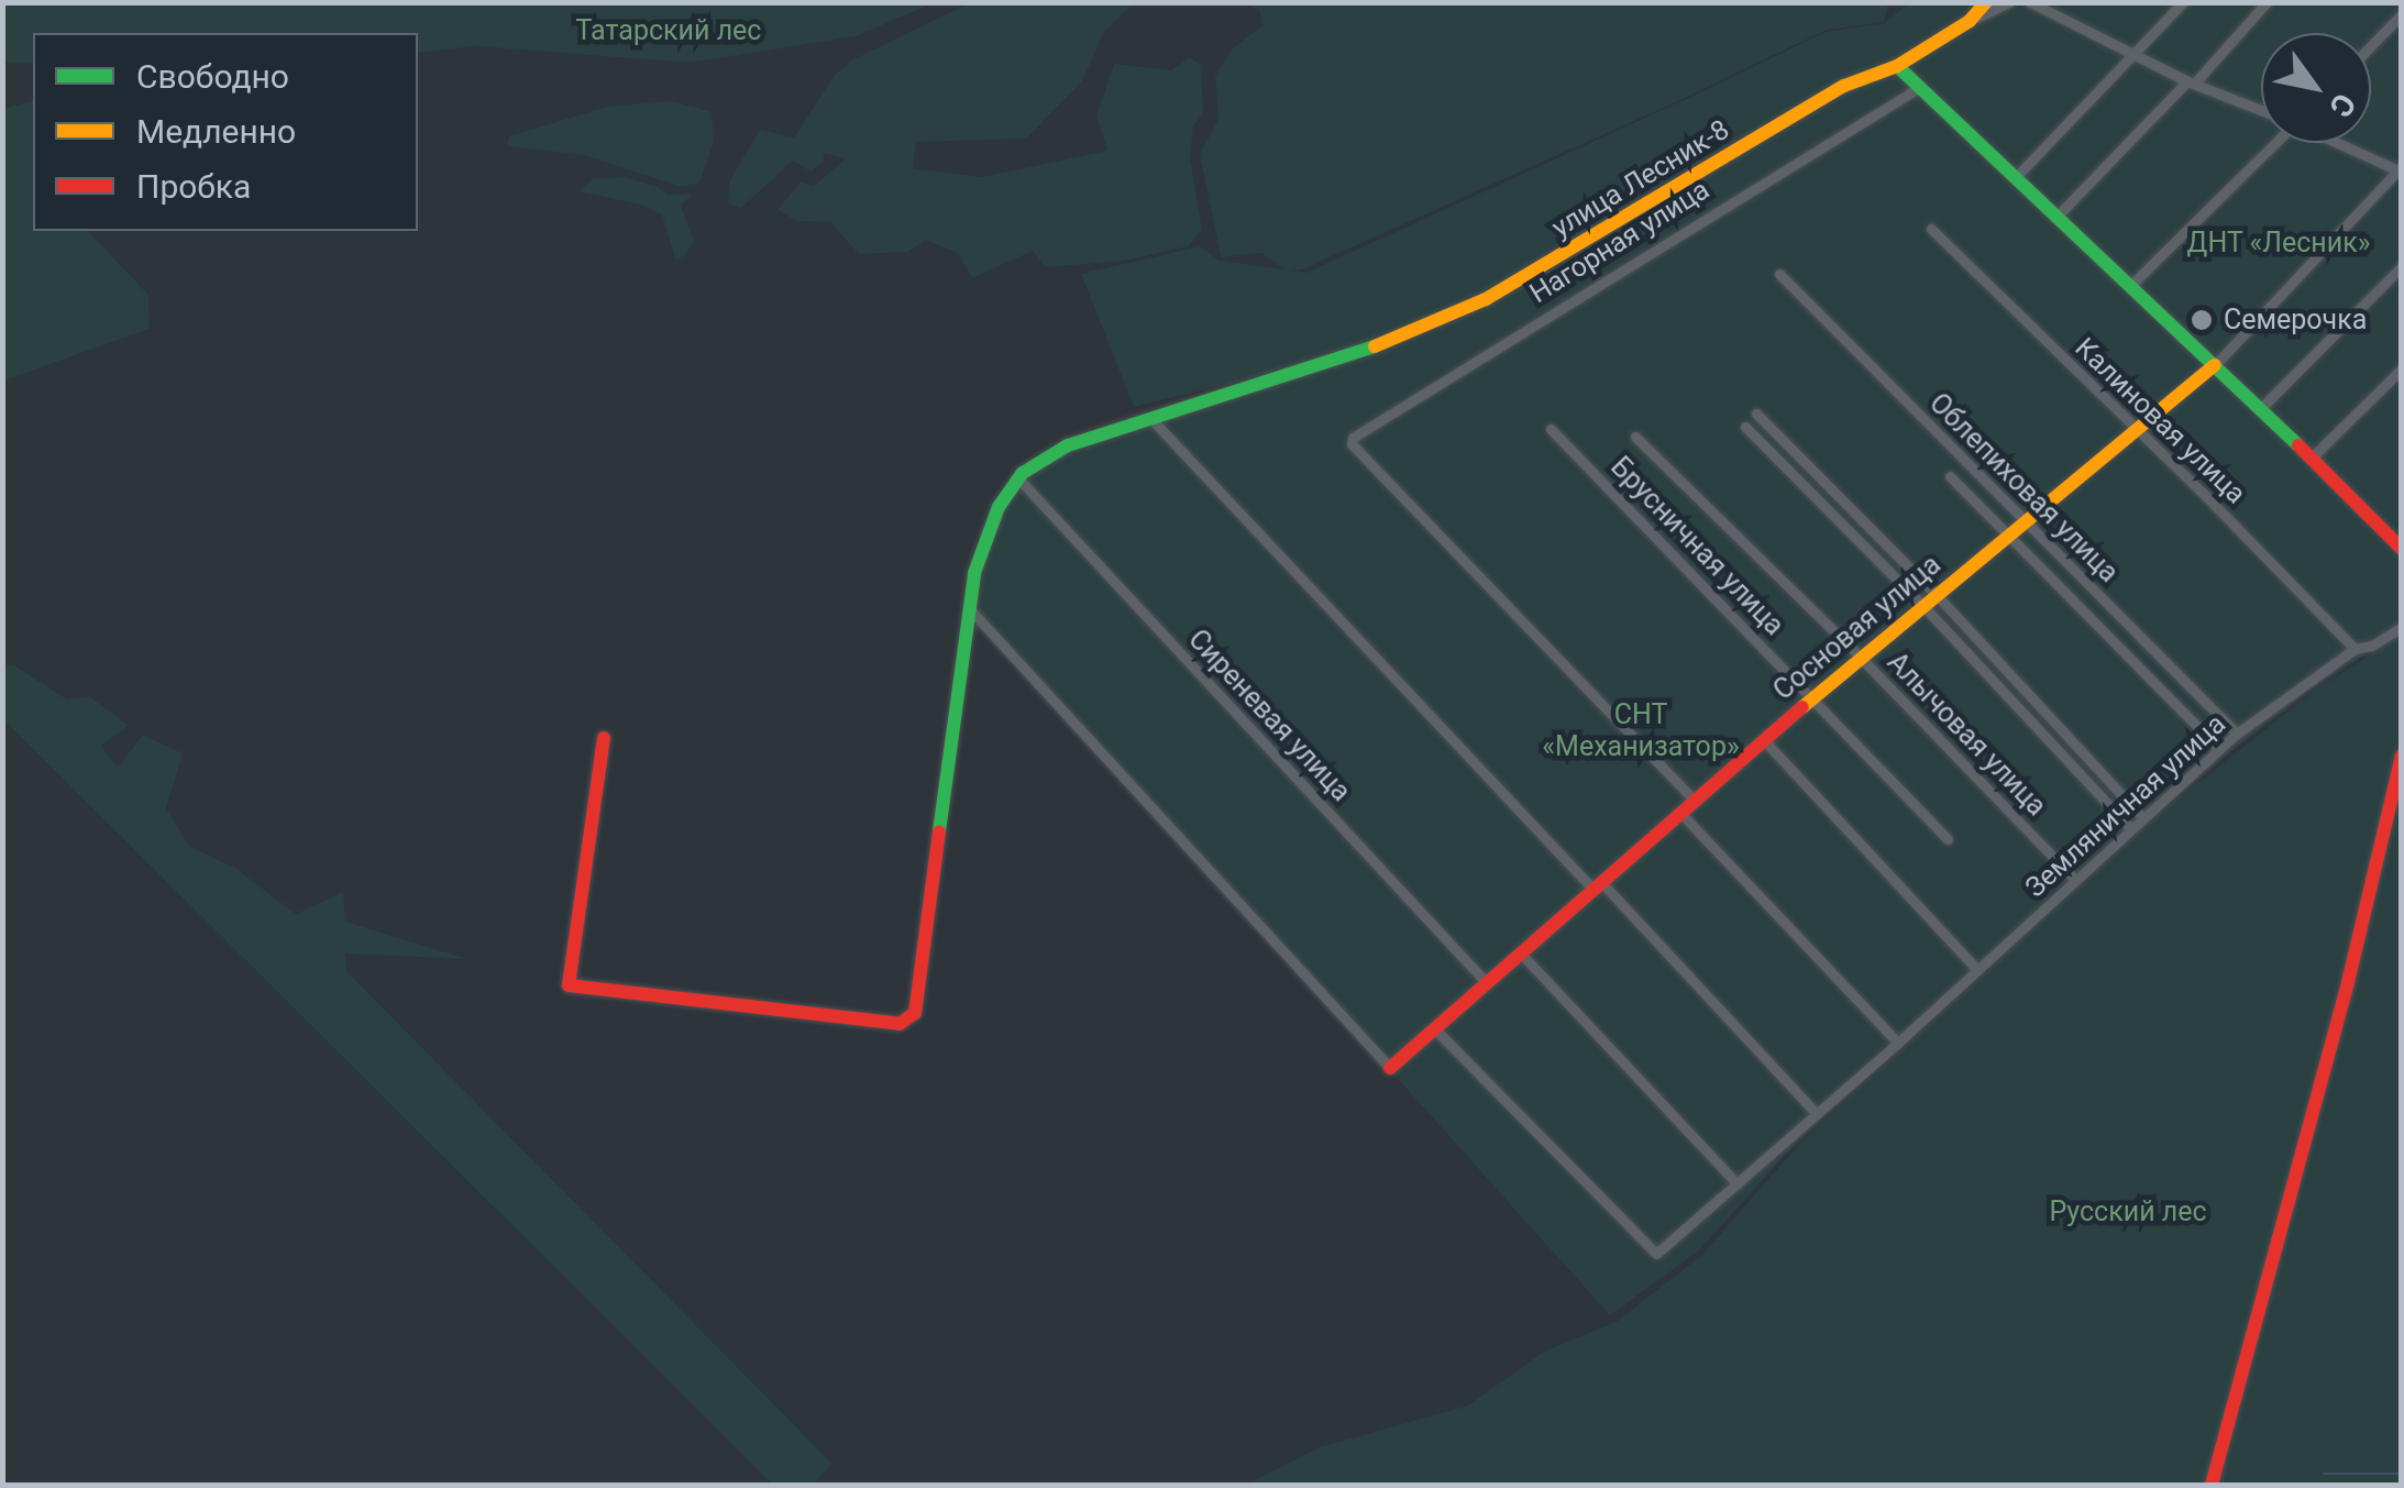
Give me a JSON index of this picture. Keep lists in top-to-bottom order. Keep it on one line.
{"streets":{"street":["улица Лесник-8","Нагорная улица","Калиновая улица","Облепиховая улица","Брусничная улица","Сосновая улица","Сиреневая улица","Алычовая улица","Земляничная улица"]},"crossings":[["улица Лесник-8","Сиреневая улица"],["Нагорная улица","Сосновая улица"],["Калиновая улица","Сосновая улица"],["Калиновая улица","Земляничная улица"],["Облепиховая улица","Сосновая улица"],["Облепиховая улица","Земляничная улица"],["Брусничная улица","Сосновая улица"],["Сосновая улица","Сиреневая улица"],["Сосновая улица","Алычовая улица"],["Сосновая улица","Земляничная улица"],["Алычовая улица","Земляничная улица"]],"parks":["Татарский лес","ДНТ «Лесник»","СНТ «Механизатор»","Русский лес"],"places":["Семерочка"],"legend":["Свободно","Медленно","Пробка"],"north":"bottom right"}
